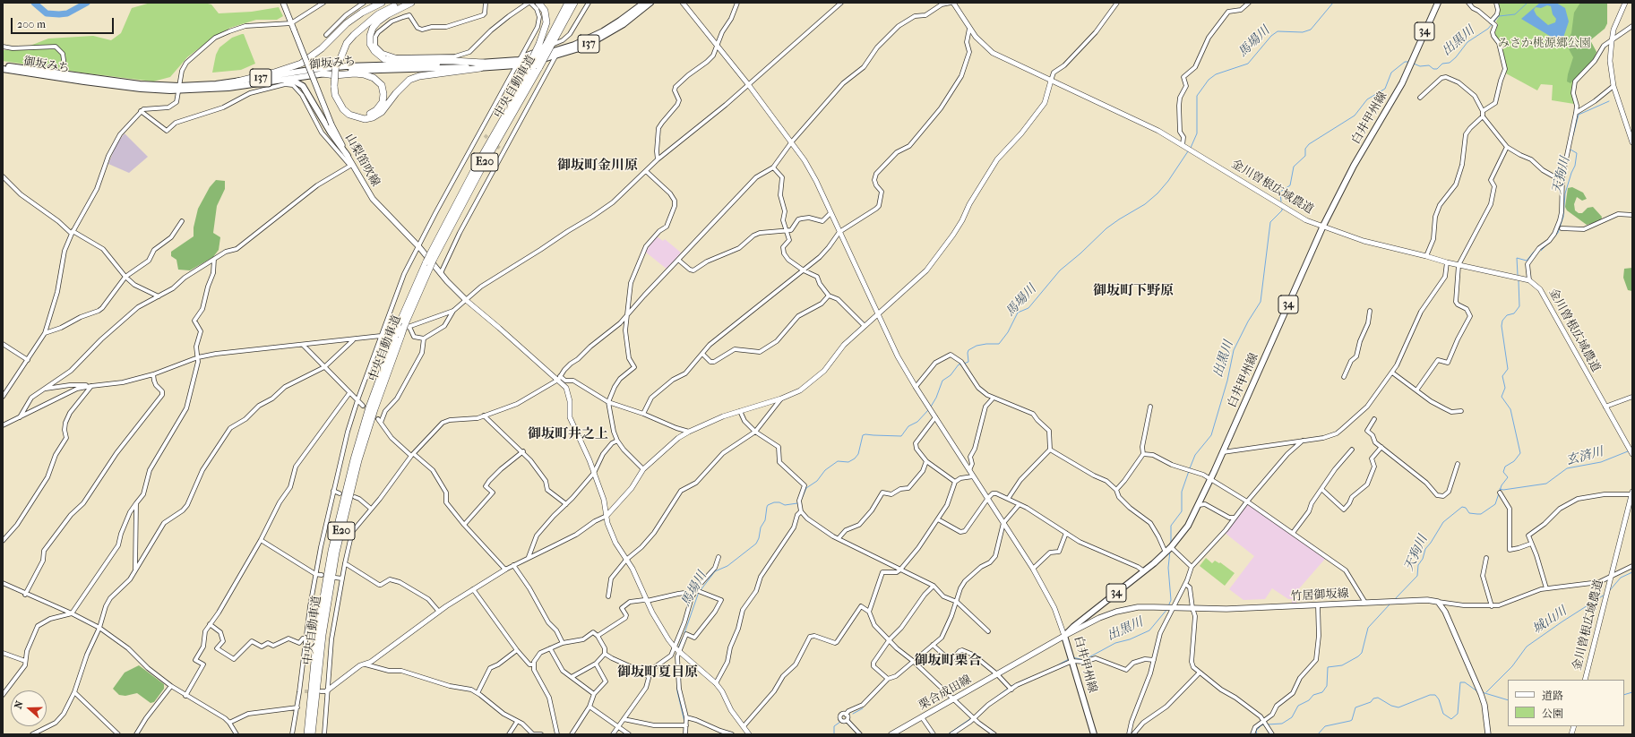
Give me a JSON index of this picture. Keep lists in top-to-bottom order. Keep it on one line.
{"streets":{"highway":["中央自動車道","E20"],"main road":["34","137","御坂みち","白井甲州線","山梨笛吹線","竹居御坂線","栗合成田線"],"street":["金川曽根広域農道"]},"crossings":[["白井甲州線","金川曽根広域農道"],["白井甲州線","竹居御坂線"],["白井甲州線","栗合成田線"],["竹居御坂線","栗合成田線"]],"districts":["御坂町金川原","御坂町下野原","御坂町井之上","御坂町栗合","御坂町夏目原"],"water":["出黒川","馬場川","天狗川","玄済川","城山川"],"parks":["みさか桃源郷公園"],"legend":["道路","公園"],"scale_bar":"200 m","north":"left"}
